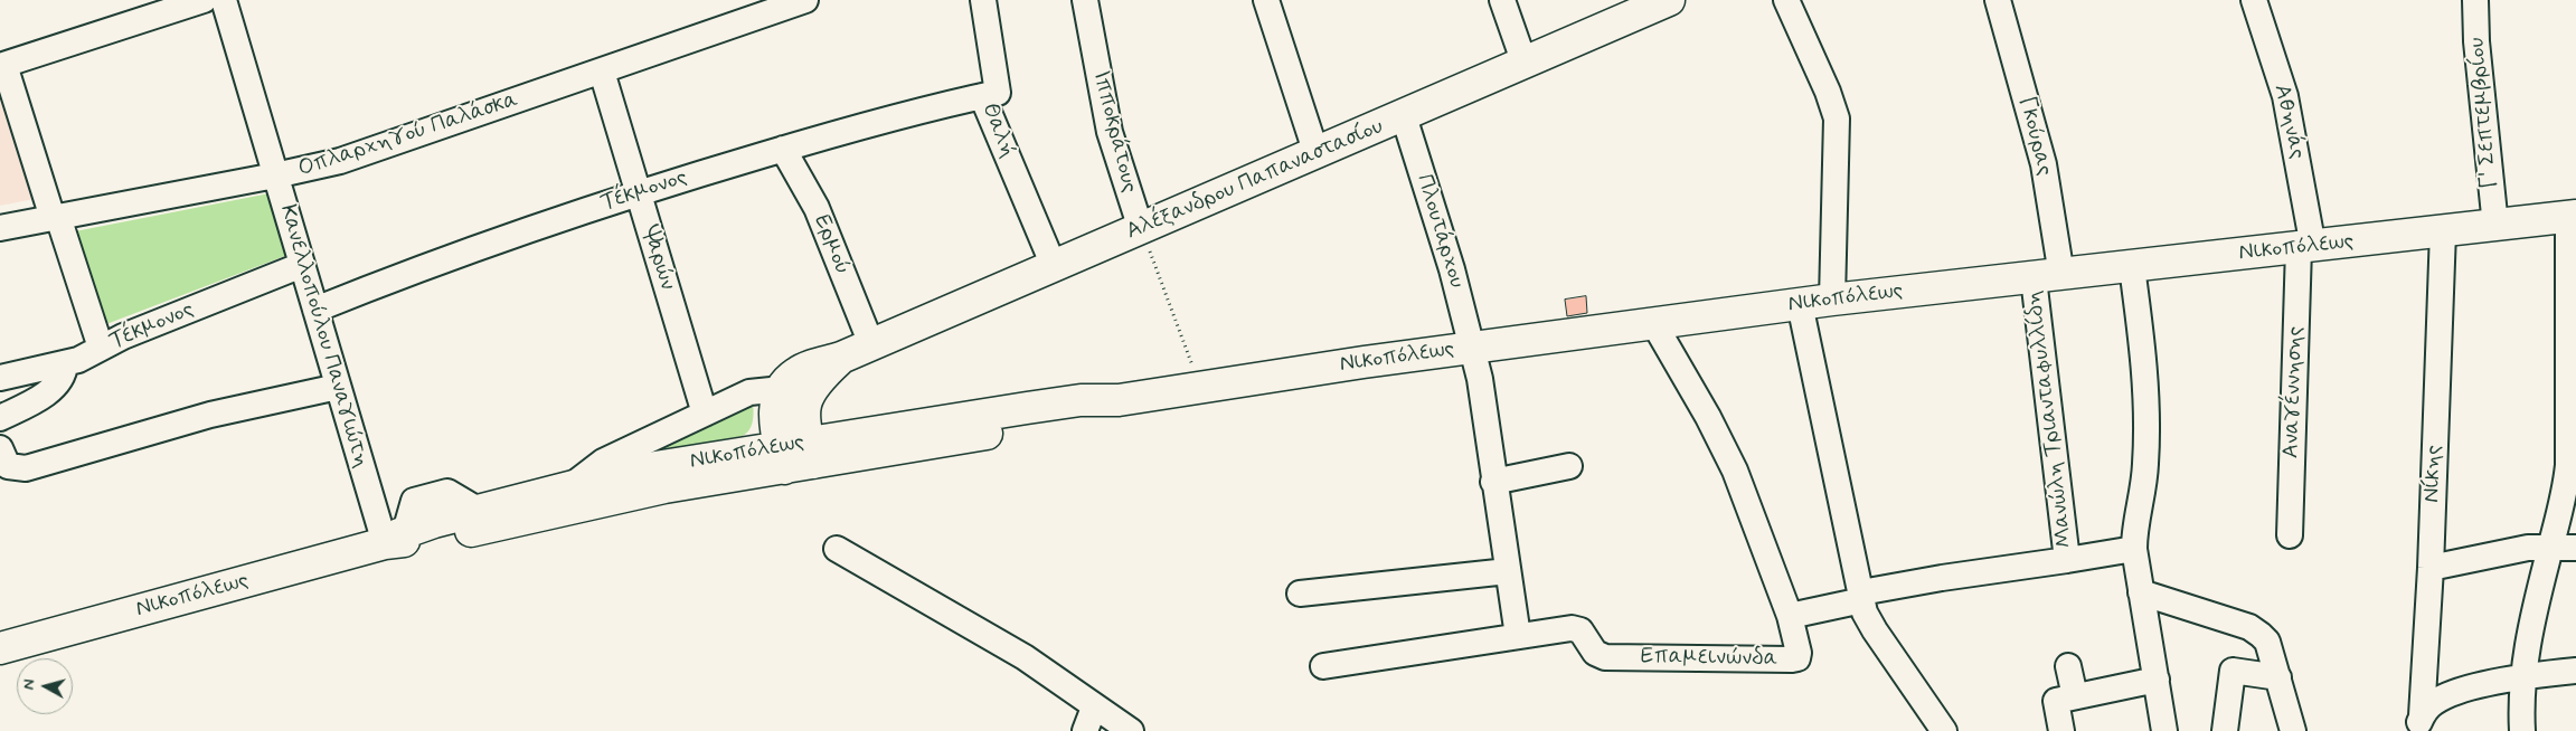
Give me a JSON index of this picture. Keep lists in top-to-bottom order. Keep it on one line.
{"streets":{"main road":["Αλέξανδρου Παπαναστασίου","Νικοπόλεως"],"street":["Γ' Σεπτεμβρίου","Αθηνάς","Θαλή","Ιπποκράτους","Οπλαρχηγού Παλάσκα","Γκούρας","Τέκμονος","Πλουτάρχου","Ερμού","Ψαρών","Κανελλοπούλου Παναγιώτη","Αναγέννησης","Μανώλη Τριανταφυλλίδη","Νίκης","Επαμεινώνδα"]},"crossings":[["Γ' Σεπτεμβρίου","Νικοπόλεως"],["Αθηνάς","Νικοπόλεως"],["Αθηνάς","Αναγέννησης"],["Θαλή","Αλέξανδρου Παπαναστασίου"],["Θαλή","Τέκμονος"],["Ιπποκράτους","Αλέξανδρου Παπαναστασίου"],["Οπλαρχηγού Παλάσκα","Ψαρών"],["Οπλαρχηγού Παλάσκα","Κανελλοπούλου Παναγιώτη"],["Γκούρας","Νικοπόλεως"],["Γκούρας","Μανώλη Τριανταφυλλίδη"],["Αλέξανδρου Παπαναστασίου","Πλουτάρχου"],["Αλέξανδρου Παπαναστασίου","Ερμού"],["Αλέξανδρου Παπαναστασίου","Νικοπόλεως"],["Τέκμονος","Ερμού"],["Τέκμονος","Ψαρών"],["Τέκμονος","Κανελλοπούλου Παναγιώτη"],["Πλουτάρχου","Νικοπόλεως"],["Πλουτάρχου","Επαμεινώνδα"],["Νικοπόλεως","Κανελλοπούλου Παναγιώτη"],["Νικοπόλεως","Αναγέννησης"],["Νικοπόλεως","Μανώλη Τριανταφυλλίδη"],["Νικοπόλεως","Νίκης"],["Μανώλη Τριανταφυλλίδη","Επαμεινώνδα"]],"north":"left"}
